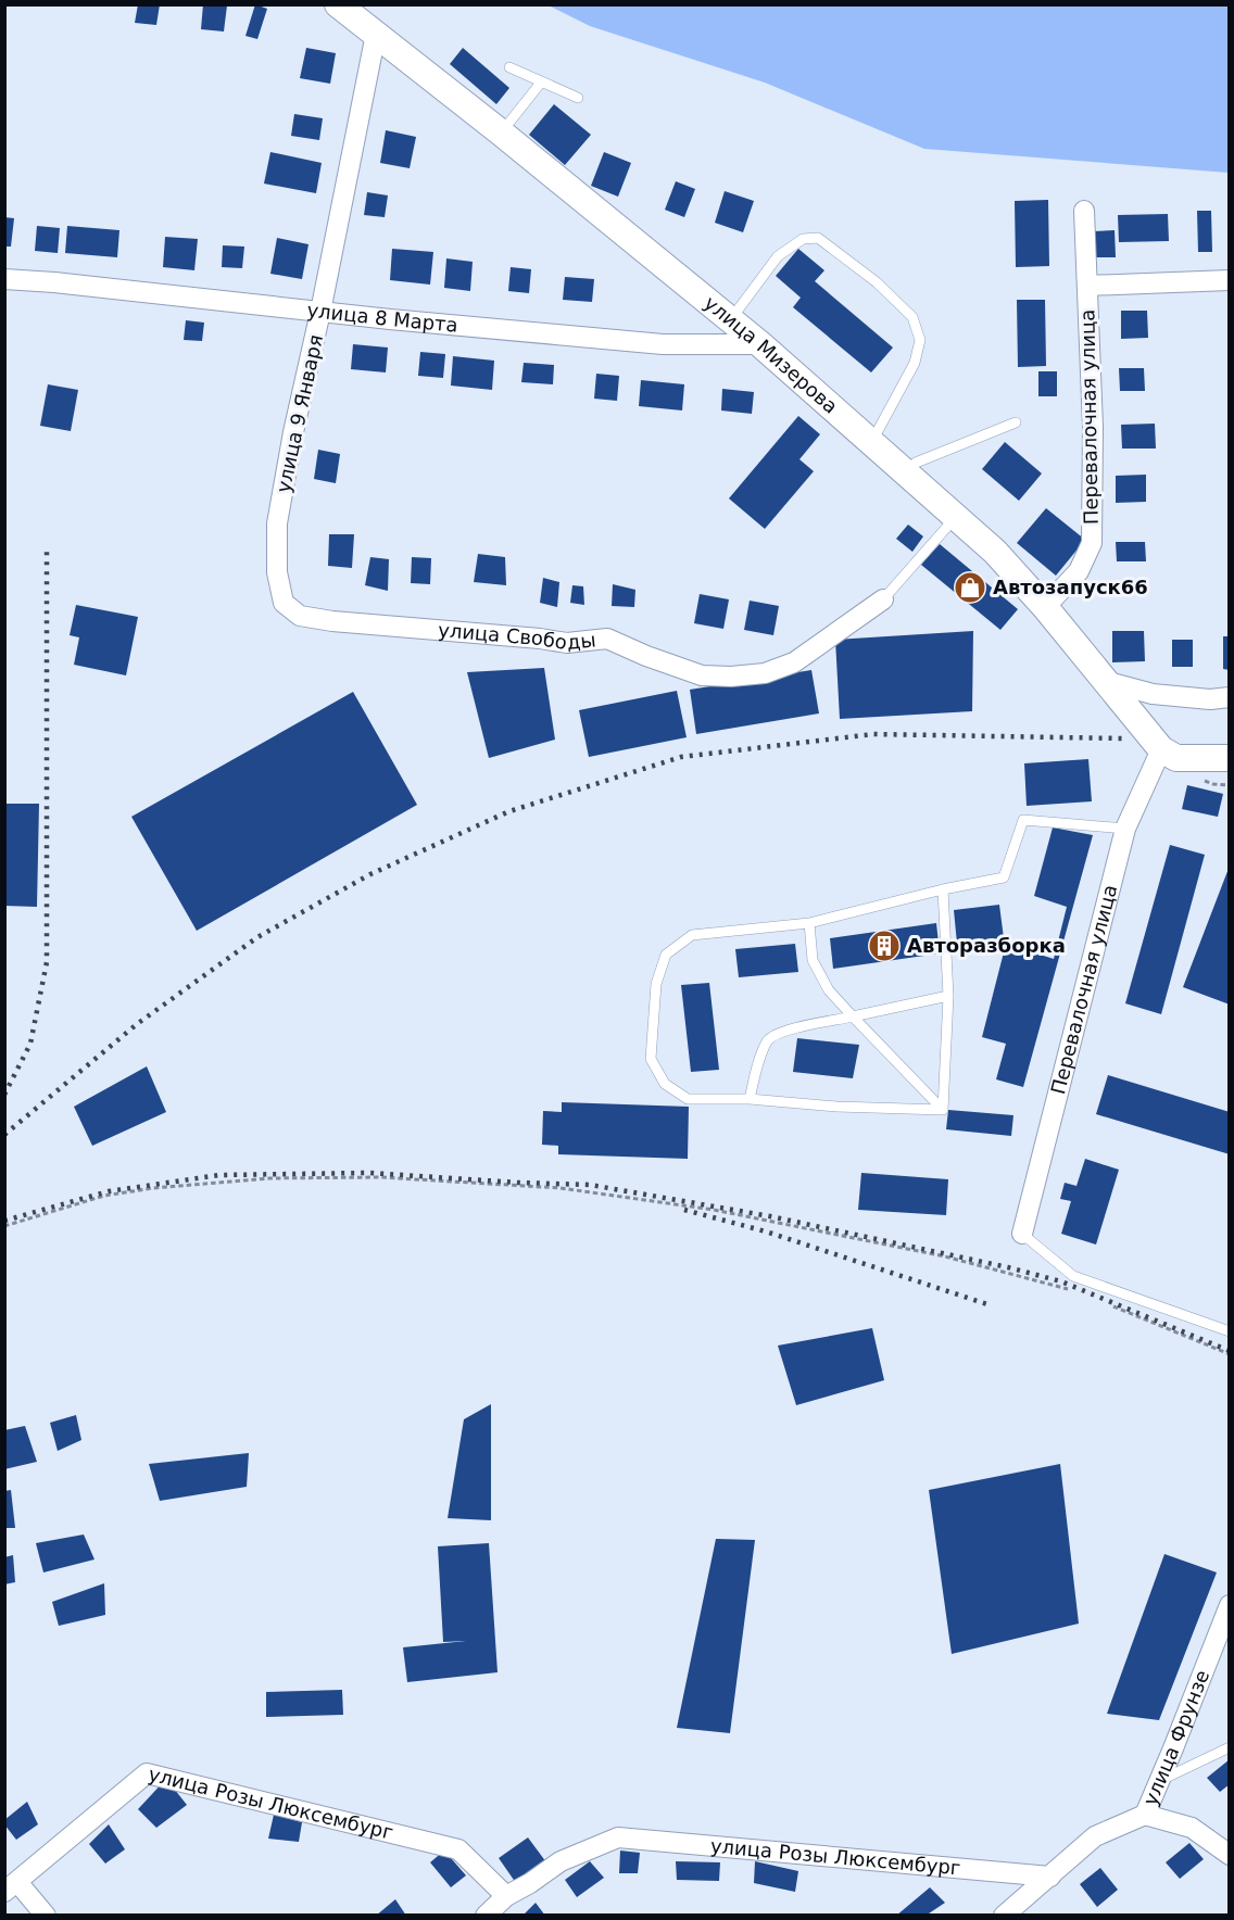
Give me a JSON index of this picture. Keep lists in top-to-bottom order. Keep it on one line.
{"streets":{"street":["улица 8 Марта","улица Мизерова","улица 9 Января","Перевалочная улица","улица Свободы","улица Фрунзе","улица Розы Люксембург"]},"crossings":[["улица 8 Марта","улица Мизерова"],["улица 8 Марта","улица 9 Января"],["улица Мизерова","улица 9 Января"],["улица Мизерова","Перевалочная улица"],["улица 9 Января","улица Свободы"],["улица Фрунзе","улица Розы Люксембург"]],"places":{"shop":["Автозапуск66"],"building":["Авторазборка"]}}
